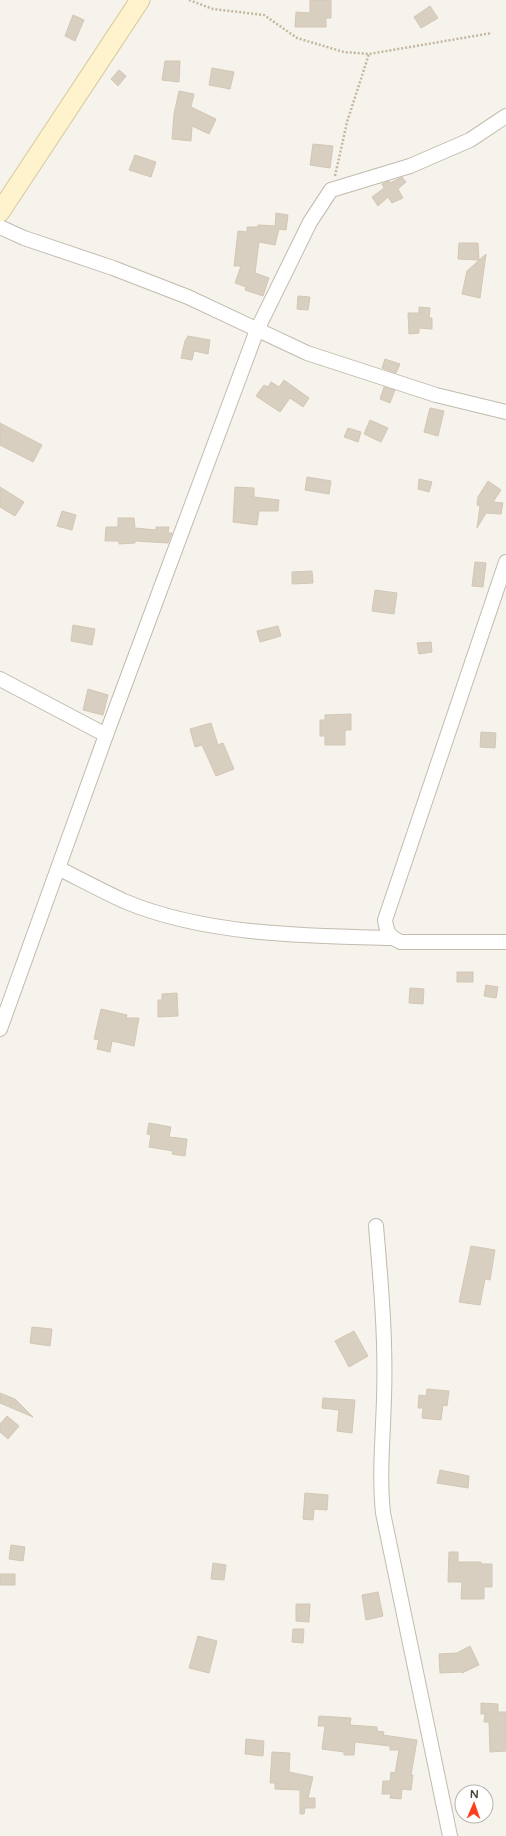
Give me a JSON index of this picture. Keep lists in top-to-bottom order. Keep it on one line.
{"north":"top"}
